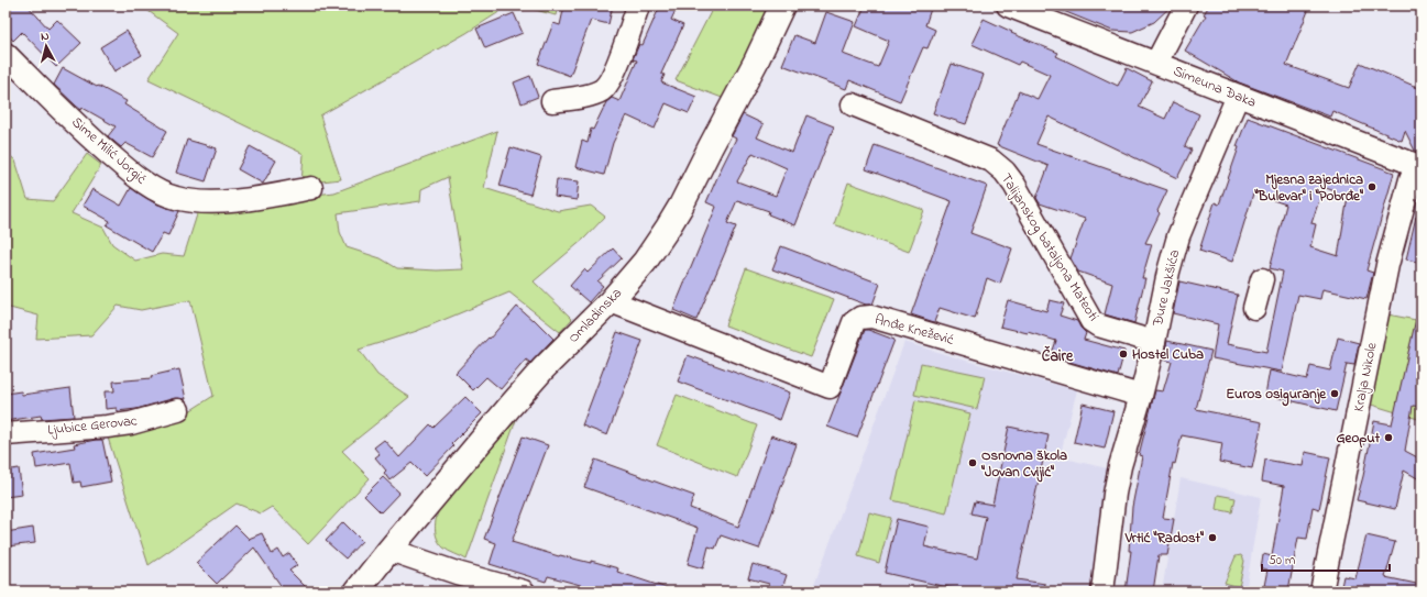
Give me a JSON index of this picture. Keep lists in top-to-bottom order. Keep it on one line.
{"streets":{"main road":["Omladinska"],"street":["Simeuna Đaka","Sime Milić Jorgić","Talijanskog bataljona Mateoti","Đure Jakšića","Anđe Knežević","Kralja Nikole","Ljubice Gerovac"]},"crossings":[["Simeuna Đaka","Đure Jakšića"],["Simeuna Đaka","Kralja Nikole"],["Talijanskog bataljona Mateoti","Đure Jakšića"],["Đure Jakšića","Anđe Knežević"],["Omladinska","Anđe Knežević"]],"districts":["Čaire"],"places":["Mjesna zajednica \"Bulevar\" i \"Pobrđe\"","Hostel Cuba","Euros osiguranje","Geoput","Osnovna škola \"Jovan Cvijić\"","Vrtić \"Radost\""],"scale_bar":"50 m","north":"top"}
